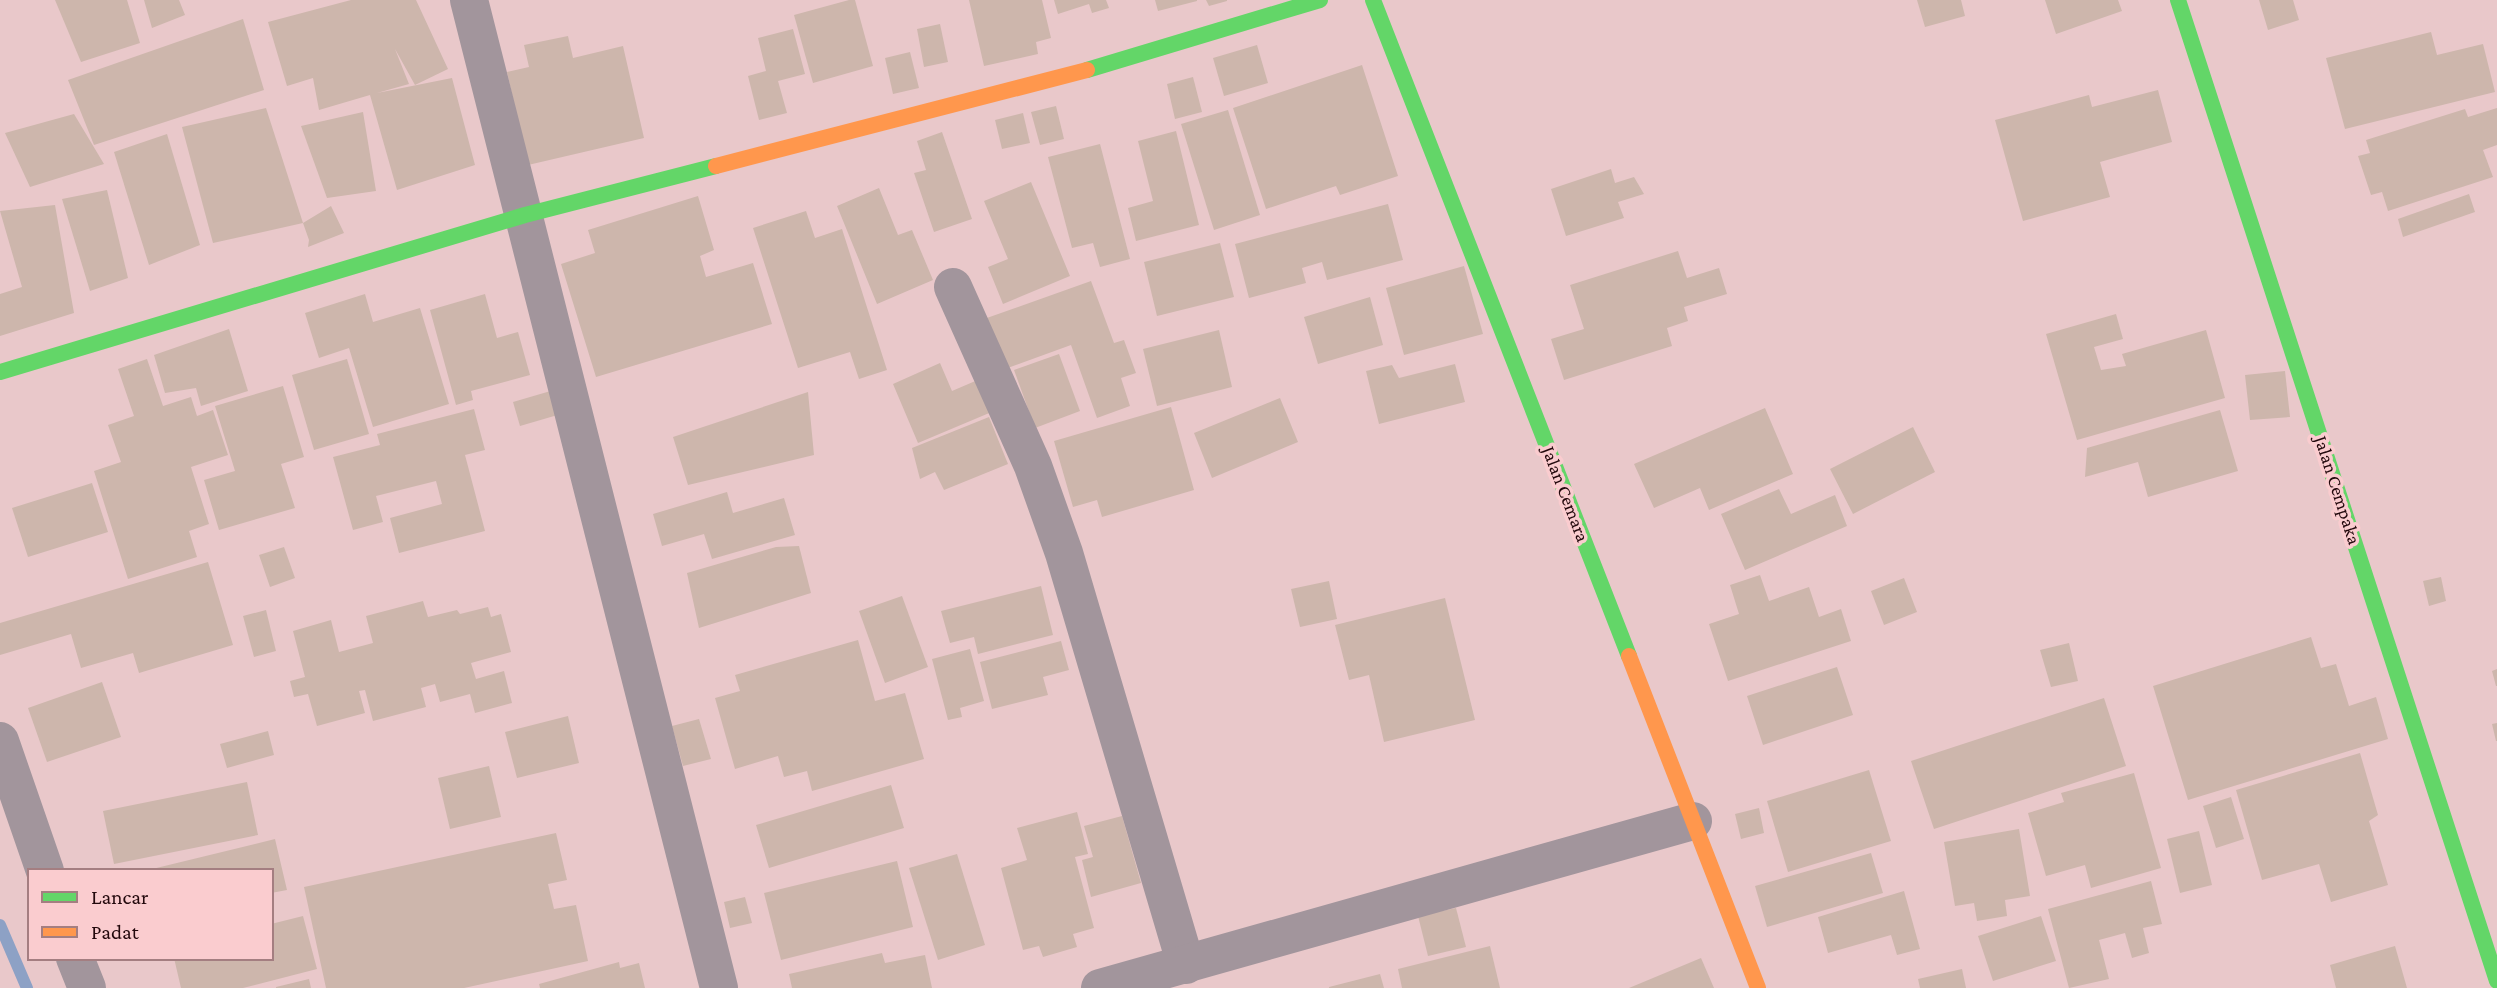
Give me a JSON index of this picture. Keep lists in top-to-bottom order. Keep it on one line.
{"streets":{"street":["Jalan Cempaka","Jalan Cemara"]},"legend":["Lancar","Padat"]}
